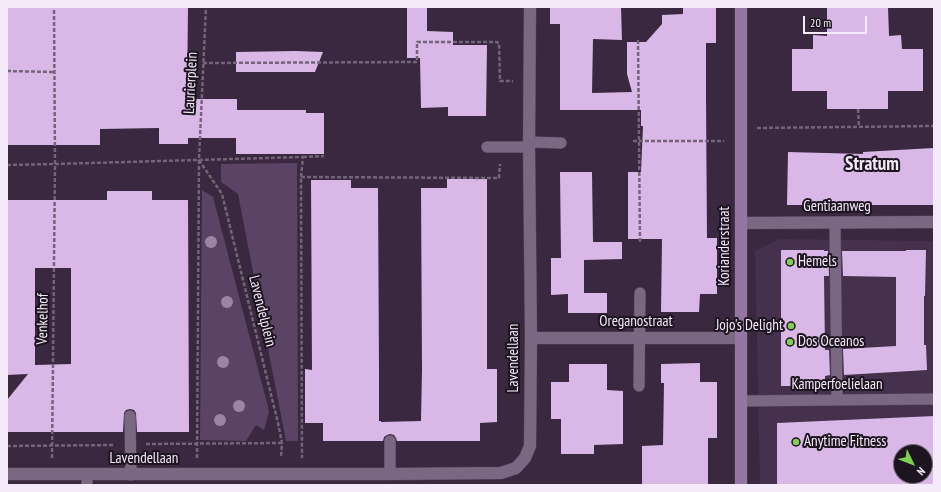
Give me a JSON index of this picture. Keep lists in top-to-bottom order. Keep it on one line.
{"streets":{"street":["Gentiaanweg","Korianderstraat","Oreganostraat","Lavendellaan"],"lane":["Kamperfoelielaan"],"path":["Laurierplein","Lavendelplein","Venkelhof"]},"crossings":[["Laurierplein","Lavendelplein"],["Laurierplein","Lavendellaan"],["Gentiaanweg","Korianderstraat"],["Korianderstraat","Oreganostraat"],["Korianderstraat","Kamperfoelielaan"],["Lavendelplein","Lavendellaan"],["Venkelhof","Lavendellaan"],["Oreganostraat","Lavendellaan"]],"districts":["Stratum"],"places":["Hemels","Jojo's Delight","Dos Oceanos","Anytime Fitness"],"scale_bar":"20 m","north":"bottom right"}
